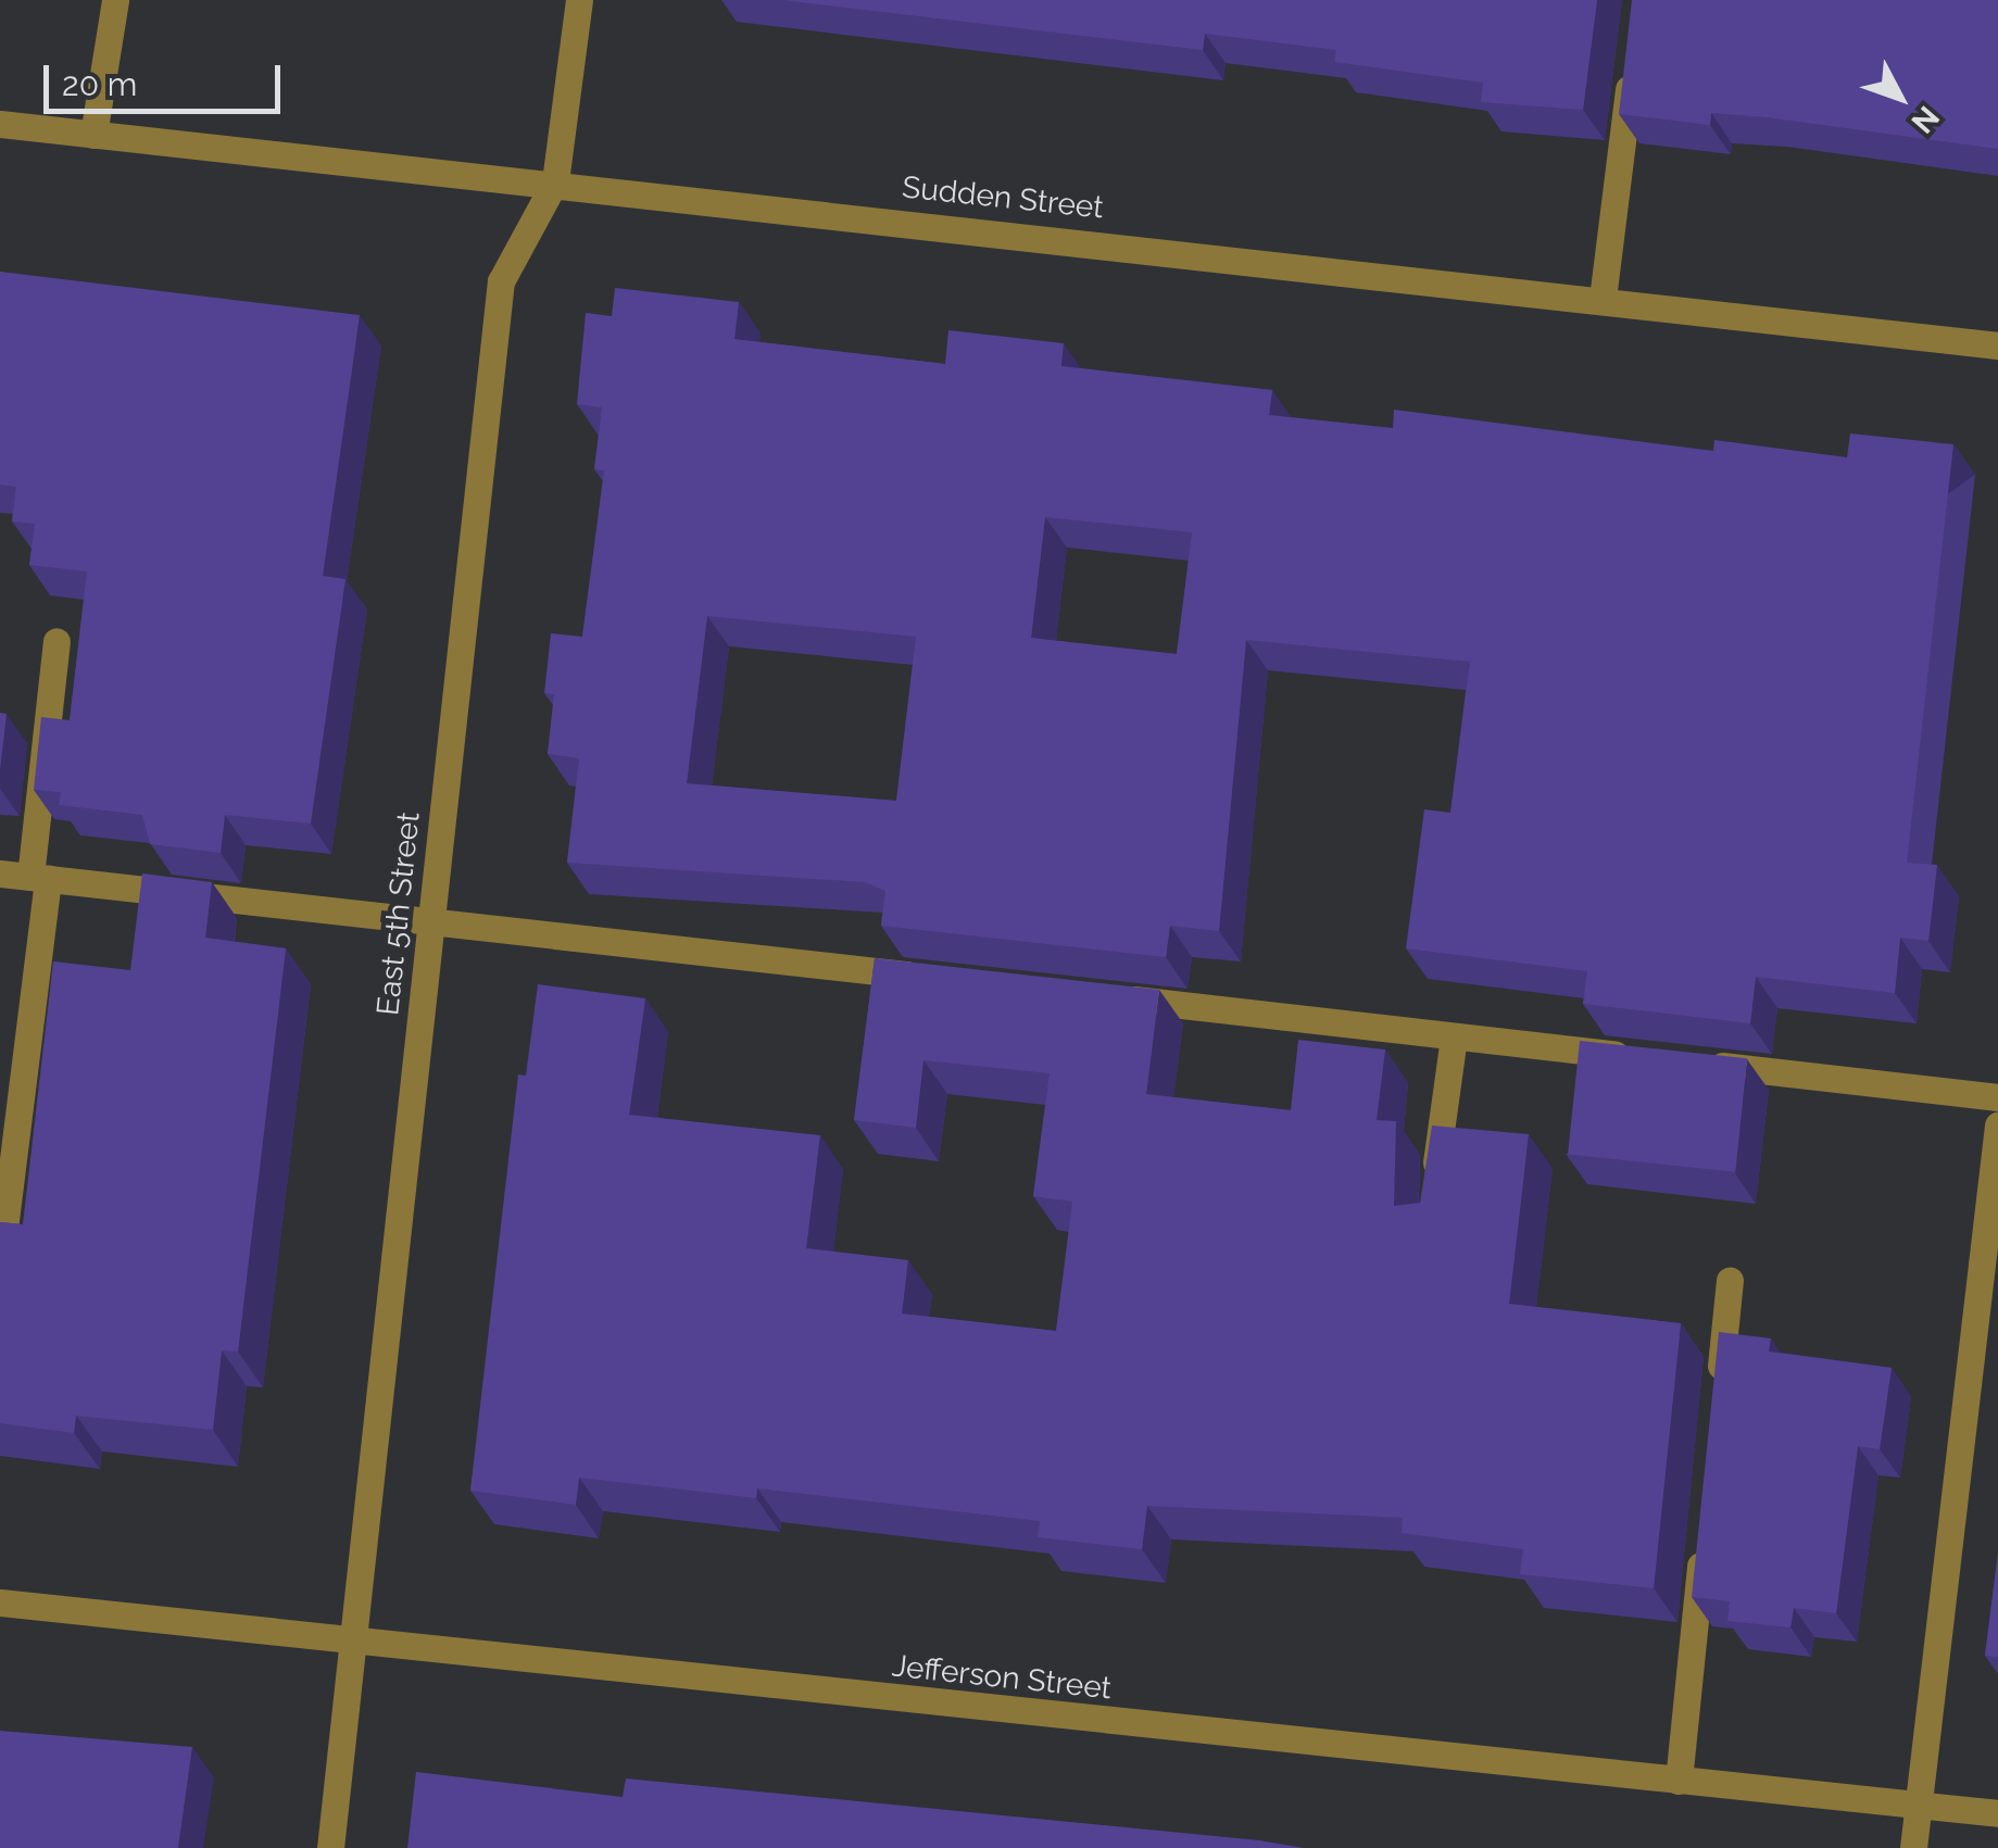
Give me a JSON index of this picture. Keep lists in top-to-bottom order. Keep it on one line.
{"streets":{"street":["Sudden Street","East 5th Street","Jefferson Street"]},"crossings":[["Sudden Street","East 5th Street"],["East 5th Street","Jefferson Street"]],"scale_bar":"20 m","north":"bottom right"}
